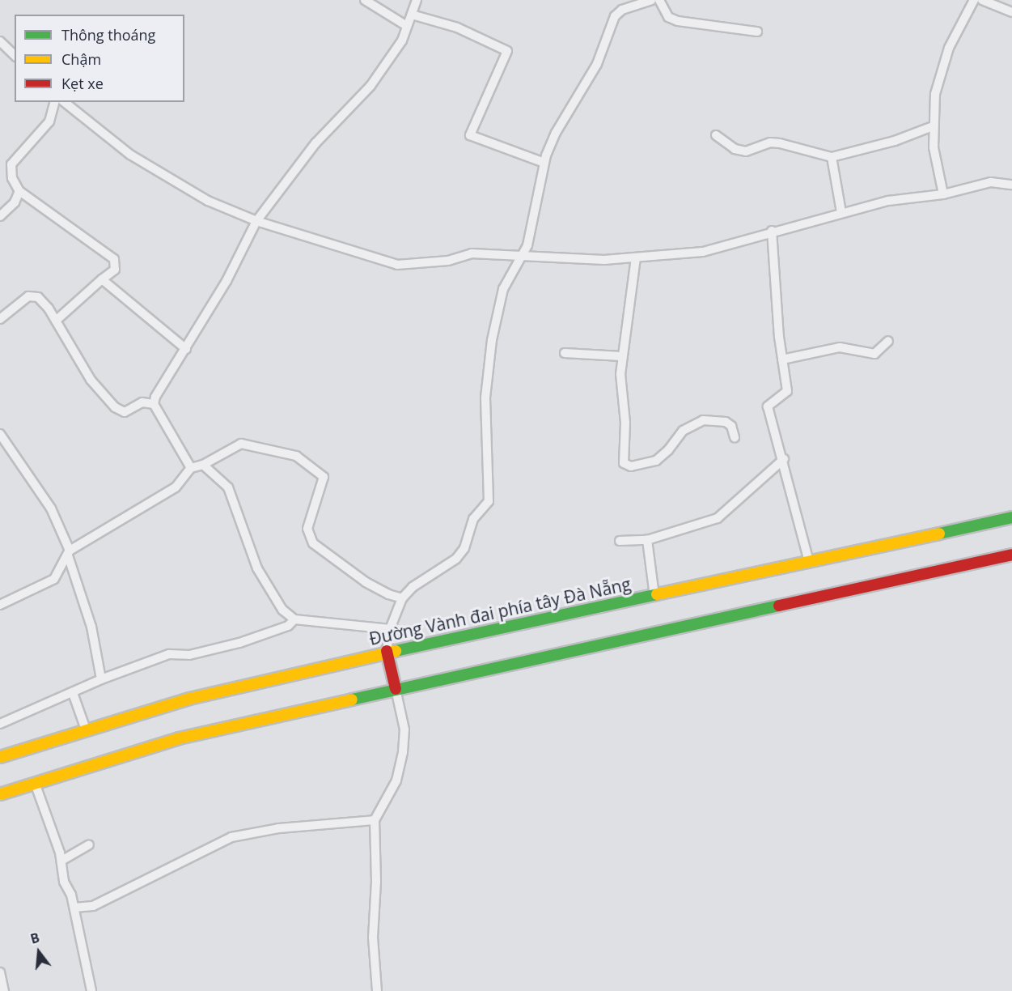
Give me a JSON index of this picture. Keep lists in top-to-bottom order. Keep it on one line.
{"streets":{"main road":["Đường Vành đai phía tây Đà Nẵng"]},"legend":["Thông thoáng","Chậm","Kẹt xe"],"north":"top"}
